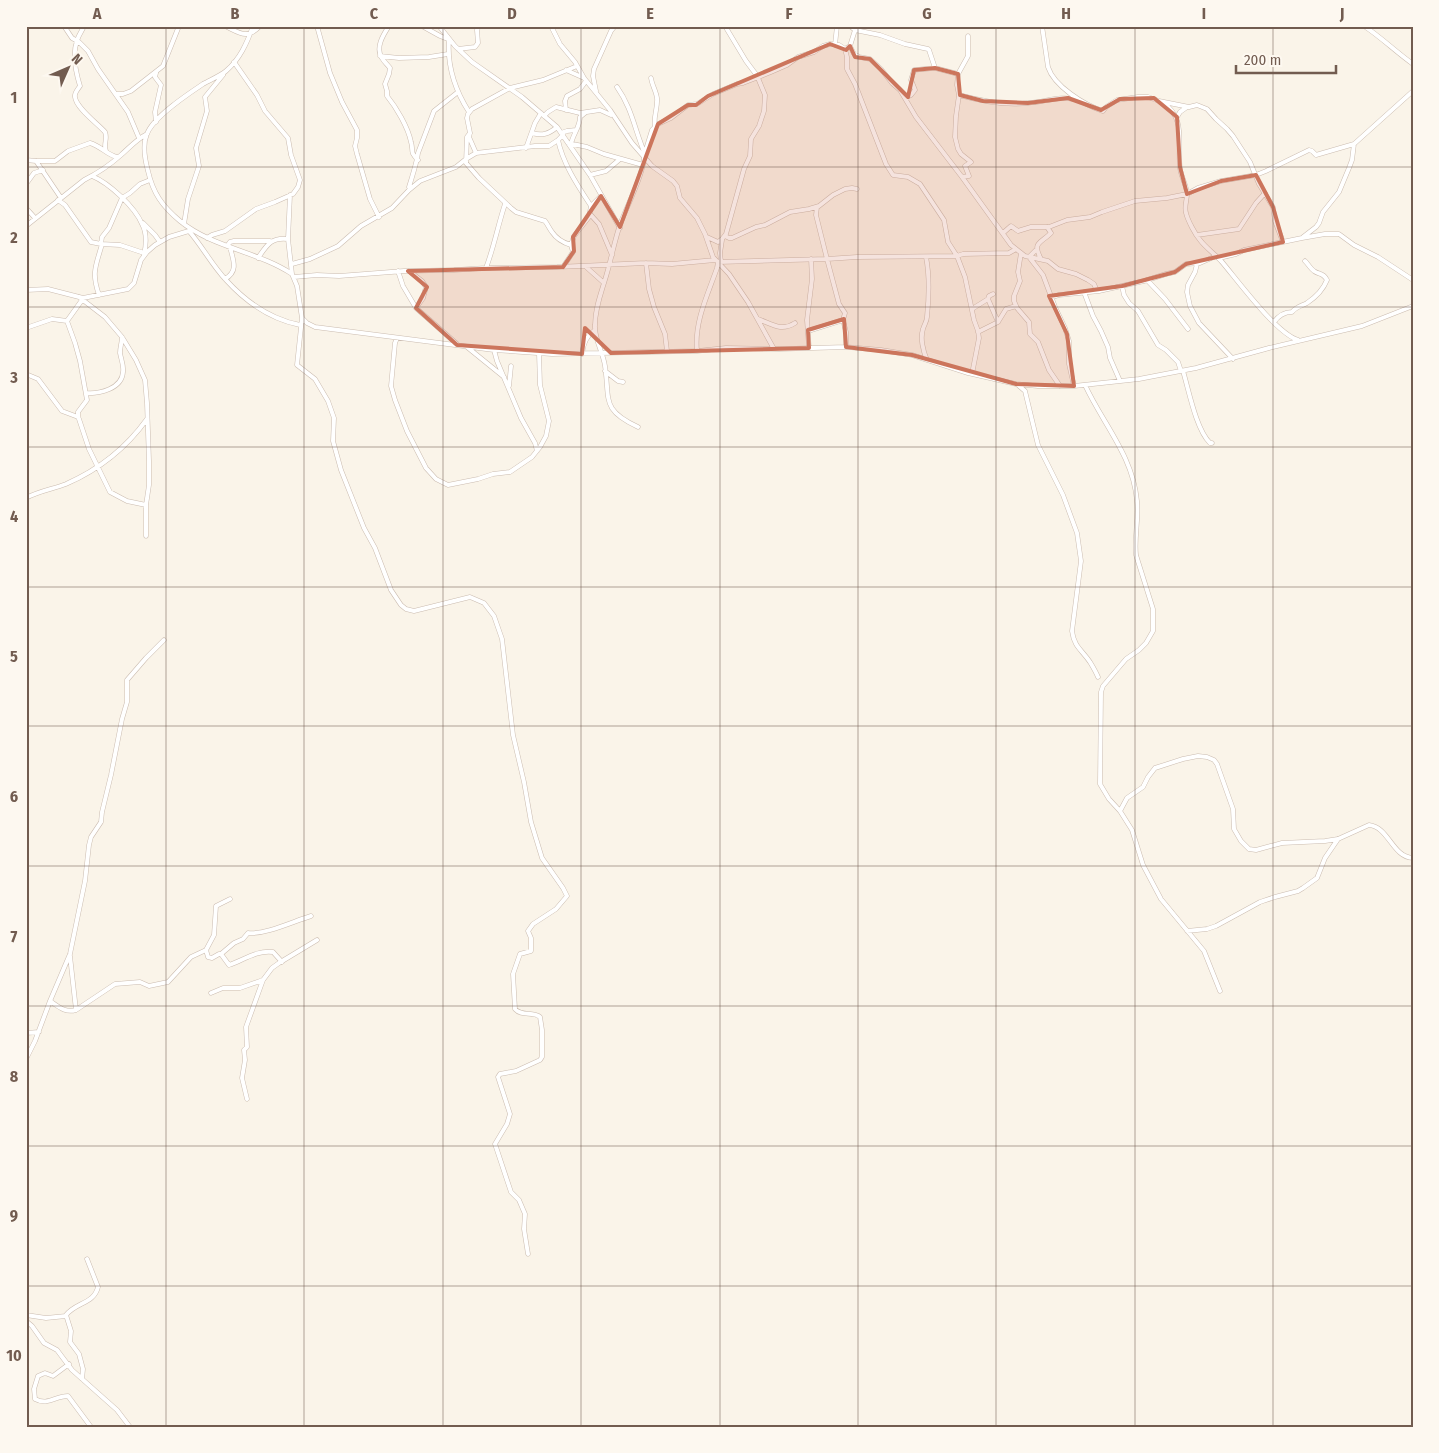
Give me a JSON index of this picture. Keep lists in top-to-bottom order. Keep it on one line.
{"scale_bar":"200 m","north":"top right","grid":{"columns":["A","B","C","D","E","F","G","H","I","J"],"rows":["1","2","3","4","5","6","7","8","9","10"]}}
